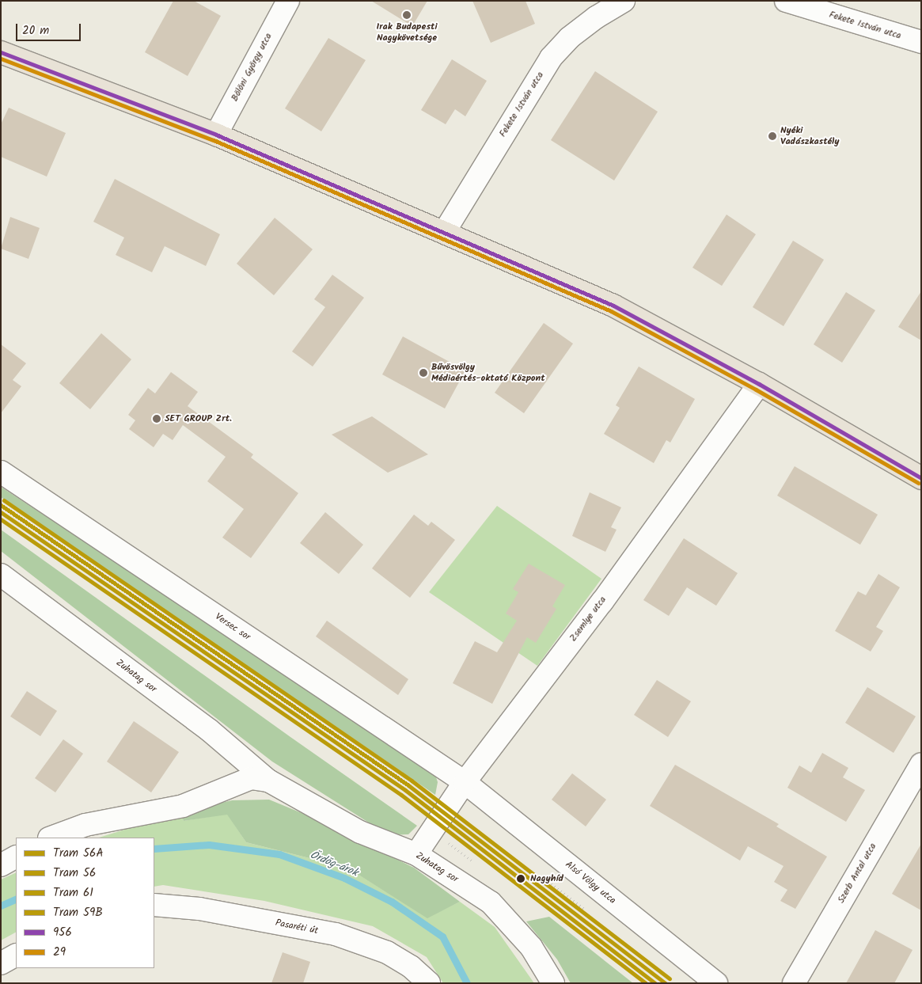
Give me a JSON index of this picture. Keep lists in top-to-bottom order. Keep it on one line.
{"streets":{"street":["Fekete István utca","Bölöni György utca","Zsemlye utca","Versec sor","Zuhatag sor","Szerb Antal utca","Alsó Völgy utca","Pasaréti út"]},"crossings":[["Zsemlye utca","Versec sor"],["Zsemlye utca","Zuhatag sor"],["Zsemlye utca","Alsó Völgy utca"],["Versec sor","Alsó Völgy utca"]],"water":["Ördög-árok"],"places":["Irak Budapesti Nagykövetsége","Nyéki Vadászkastély","Bűvösvölgy Médiaértés-oktató Központ","SET GROUP Zrt.","Nagyhíd"],"lines":["transit line 956","transit line 29","tram line 61","tram line 56A","tram line 56","tram line 59B"],"legend":["Tram 56A","Tram 56","Tram 61","Tram 59B","956","29"],"scale_bar":"20 m"}
